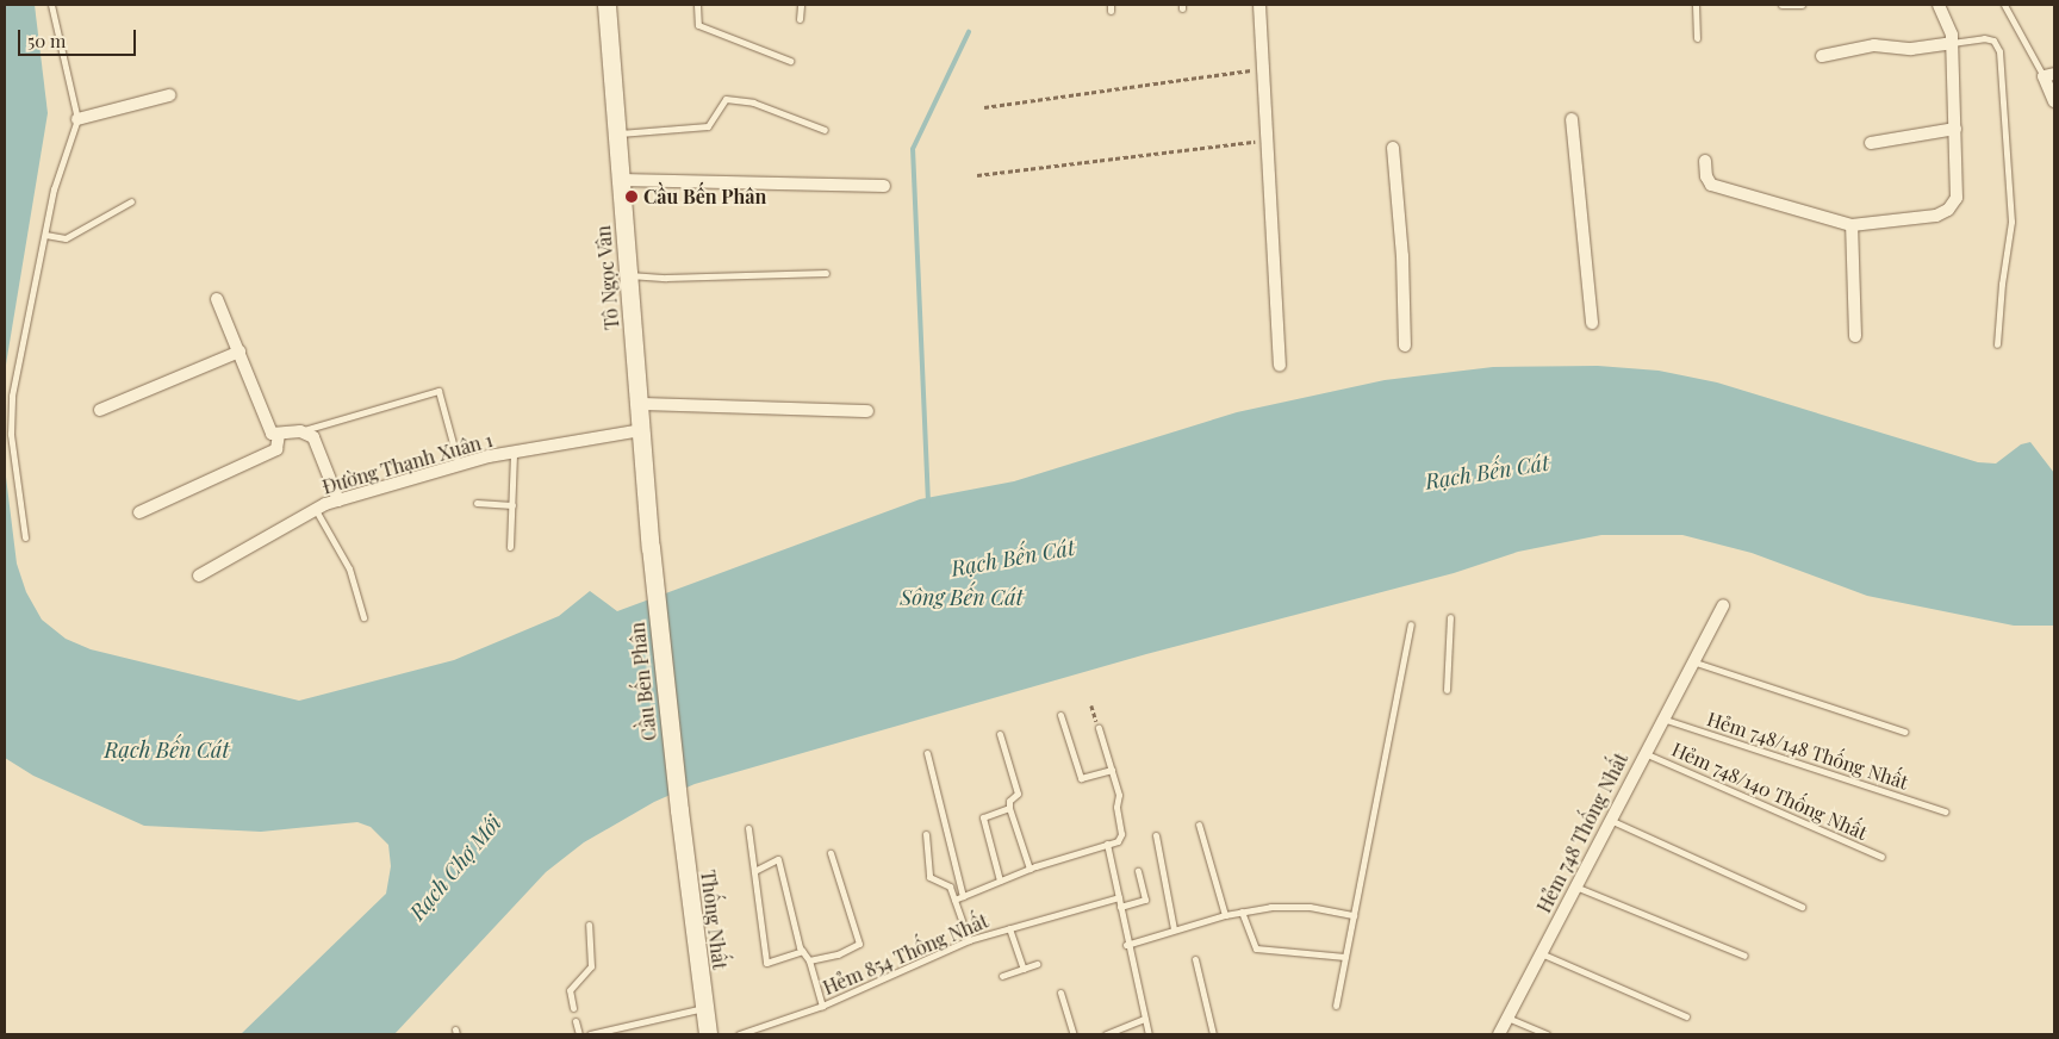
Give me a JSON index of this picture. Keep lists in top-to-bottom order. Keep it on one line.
{"streets":{"main road":["Tô Ngọc Vân","Cầu Bến Phân","Thống Nhất"],"street":["Đường Thạnh Xuân 1","Hẻm 748 Thống Nhất"],"lane":["Hẻm 748/148 Thống Nhất","Hẻm 748/140 Thống Nhất","Hẻm 854 Thống Nhất"]},"crossings":[["Tô Ngọc Vân","Đường Thạnh Xuân 1"],["Tô Ngọc Vân","Cầu Bến Phân"],["Cầu Bến Phân","Thống Nhất"],["Hẻm 748/148 Thống Nhất","Hẻm 748 Thống Nhất"],["Hẻm 748/140 Thống Nhất","Hẻm 748 Thống Nhất"]],"water":["Rạch Bến Cát","Sông Bến Cát","Rạch Chợ Mới"],"places":["Cầu Bến Phân"],"scale_bar":"50 m"}
